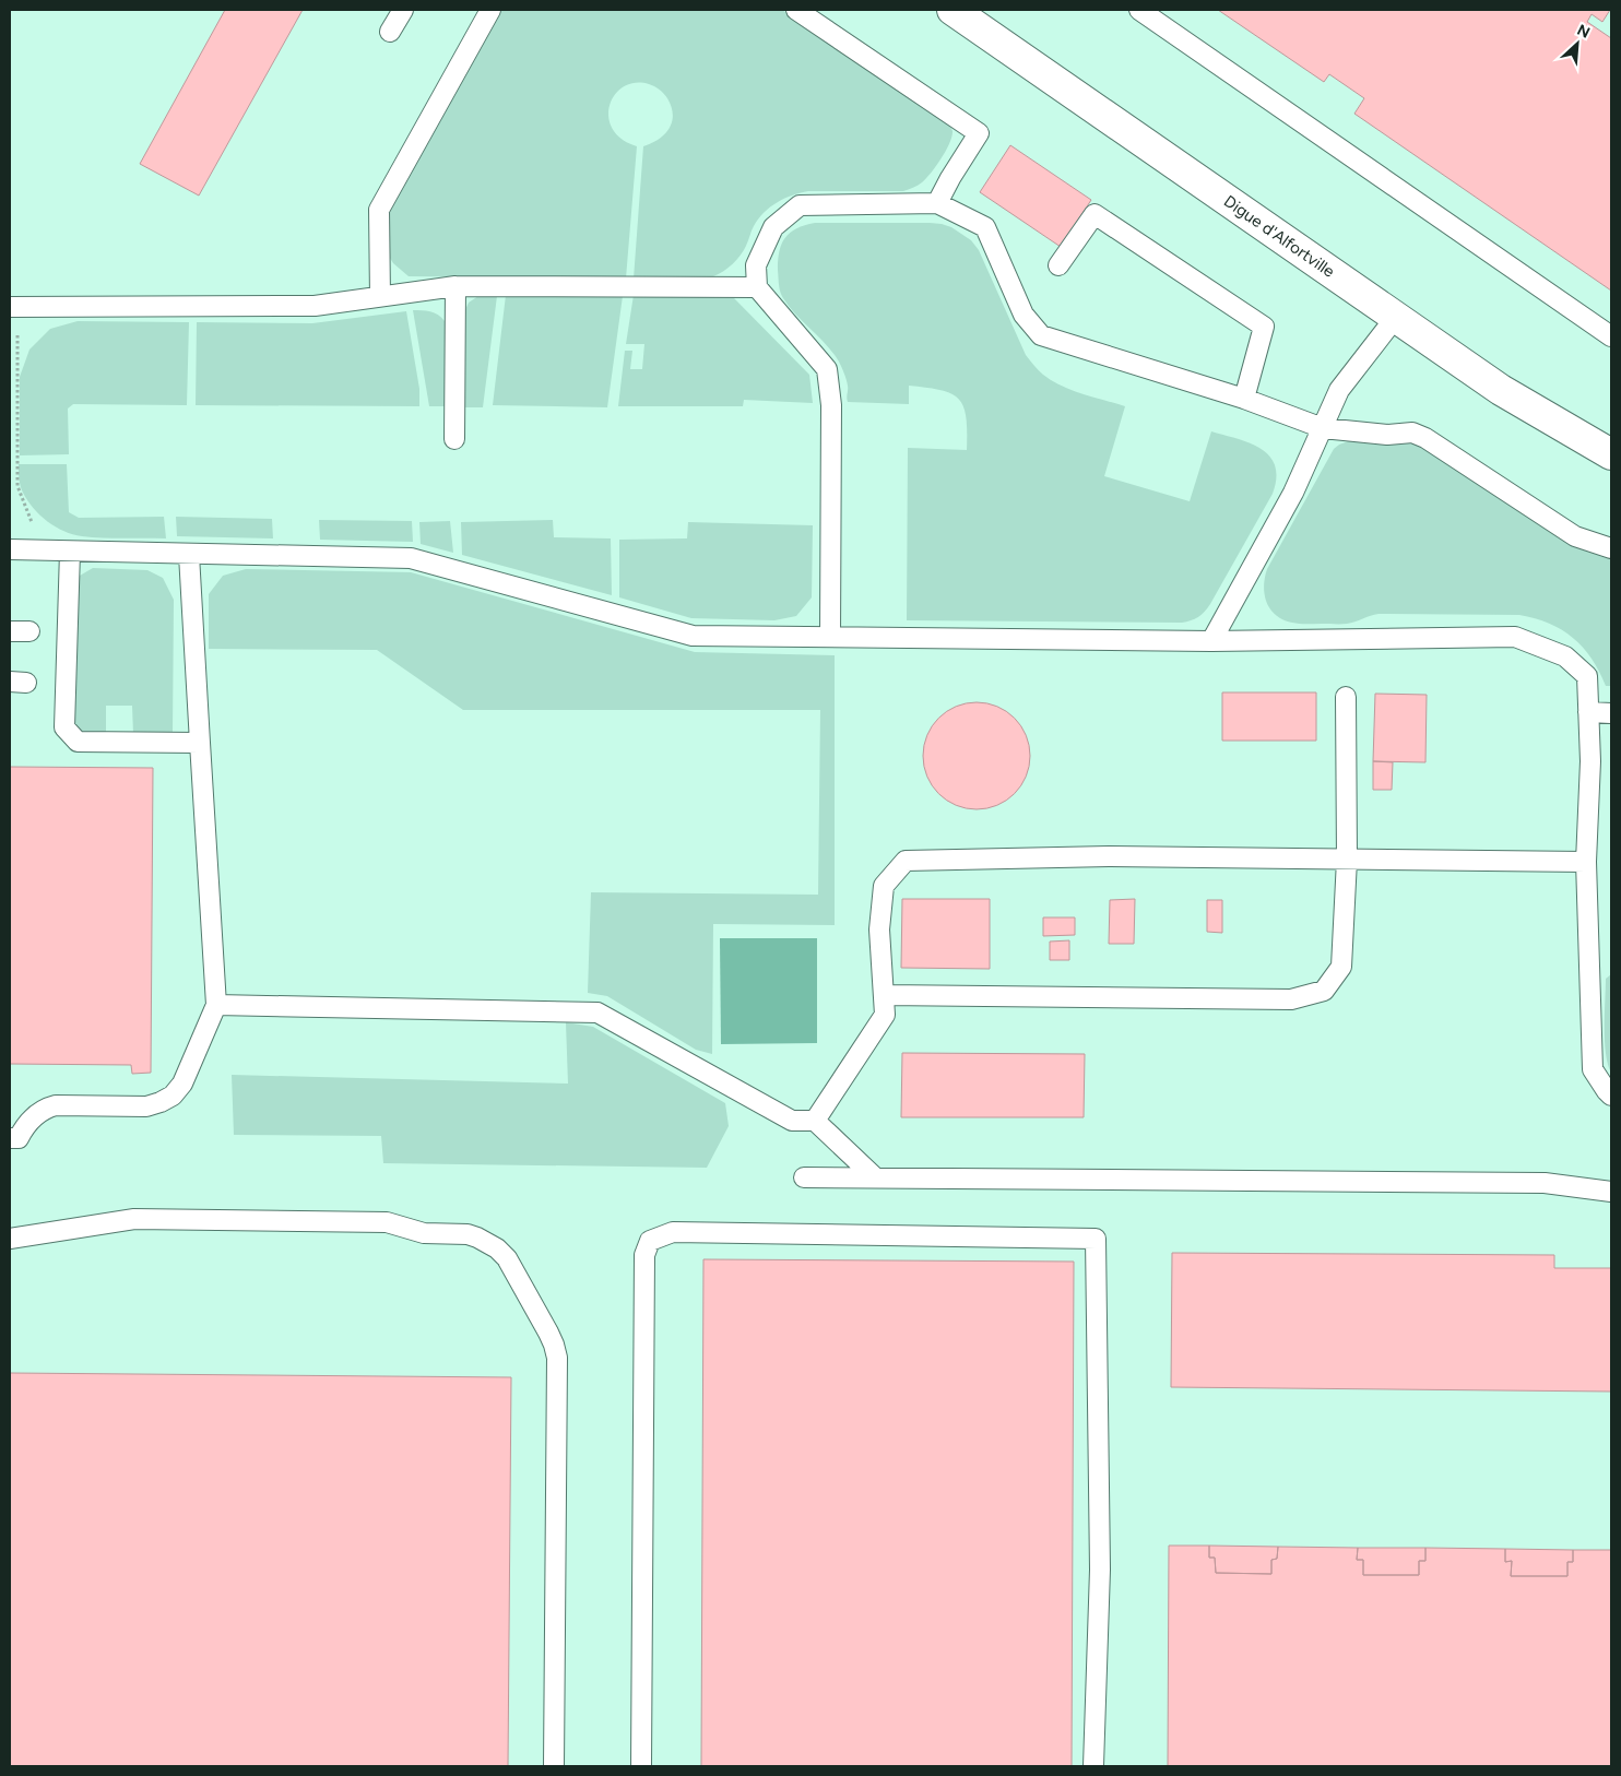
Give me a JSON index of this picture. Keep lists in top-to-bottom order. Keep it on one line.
{"streets":{"street":["Digue d'Alfortville"]},"north":"top right"}
